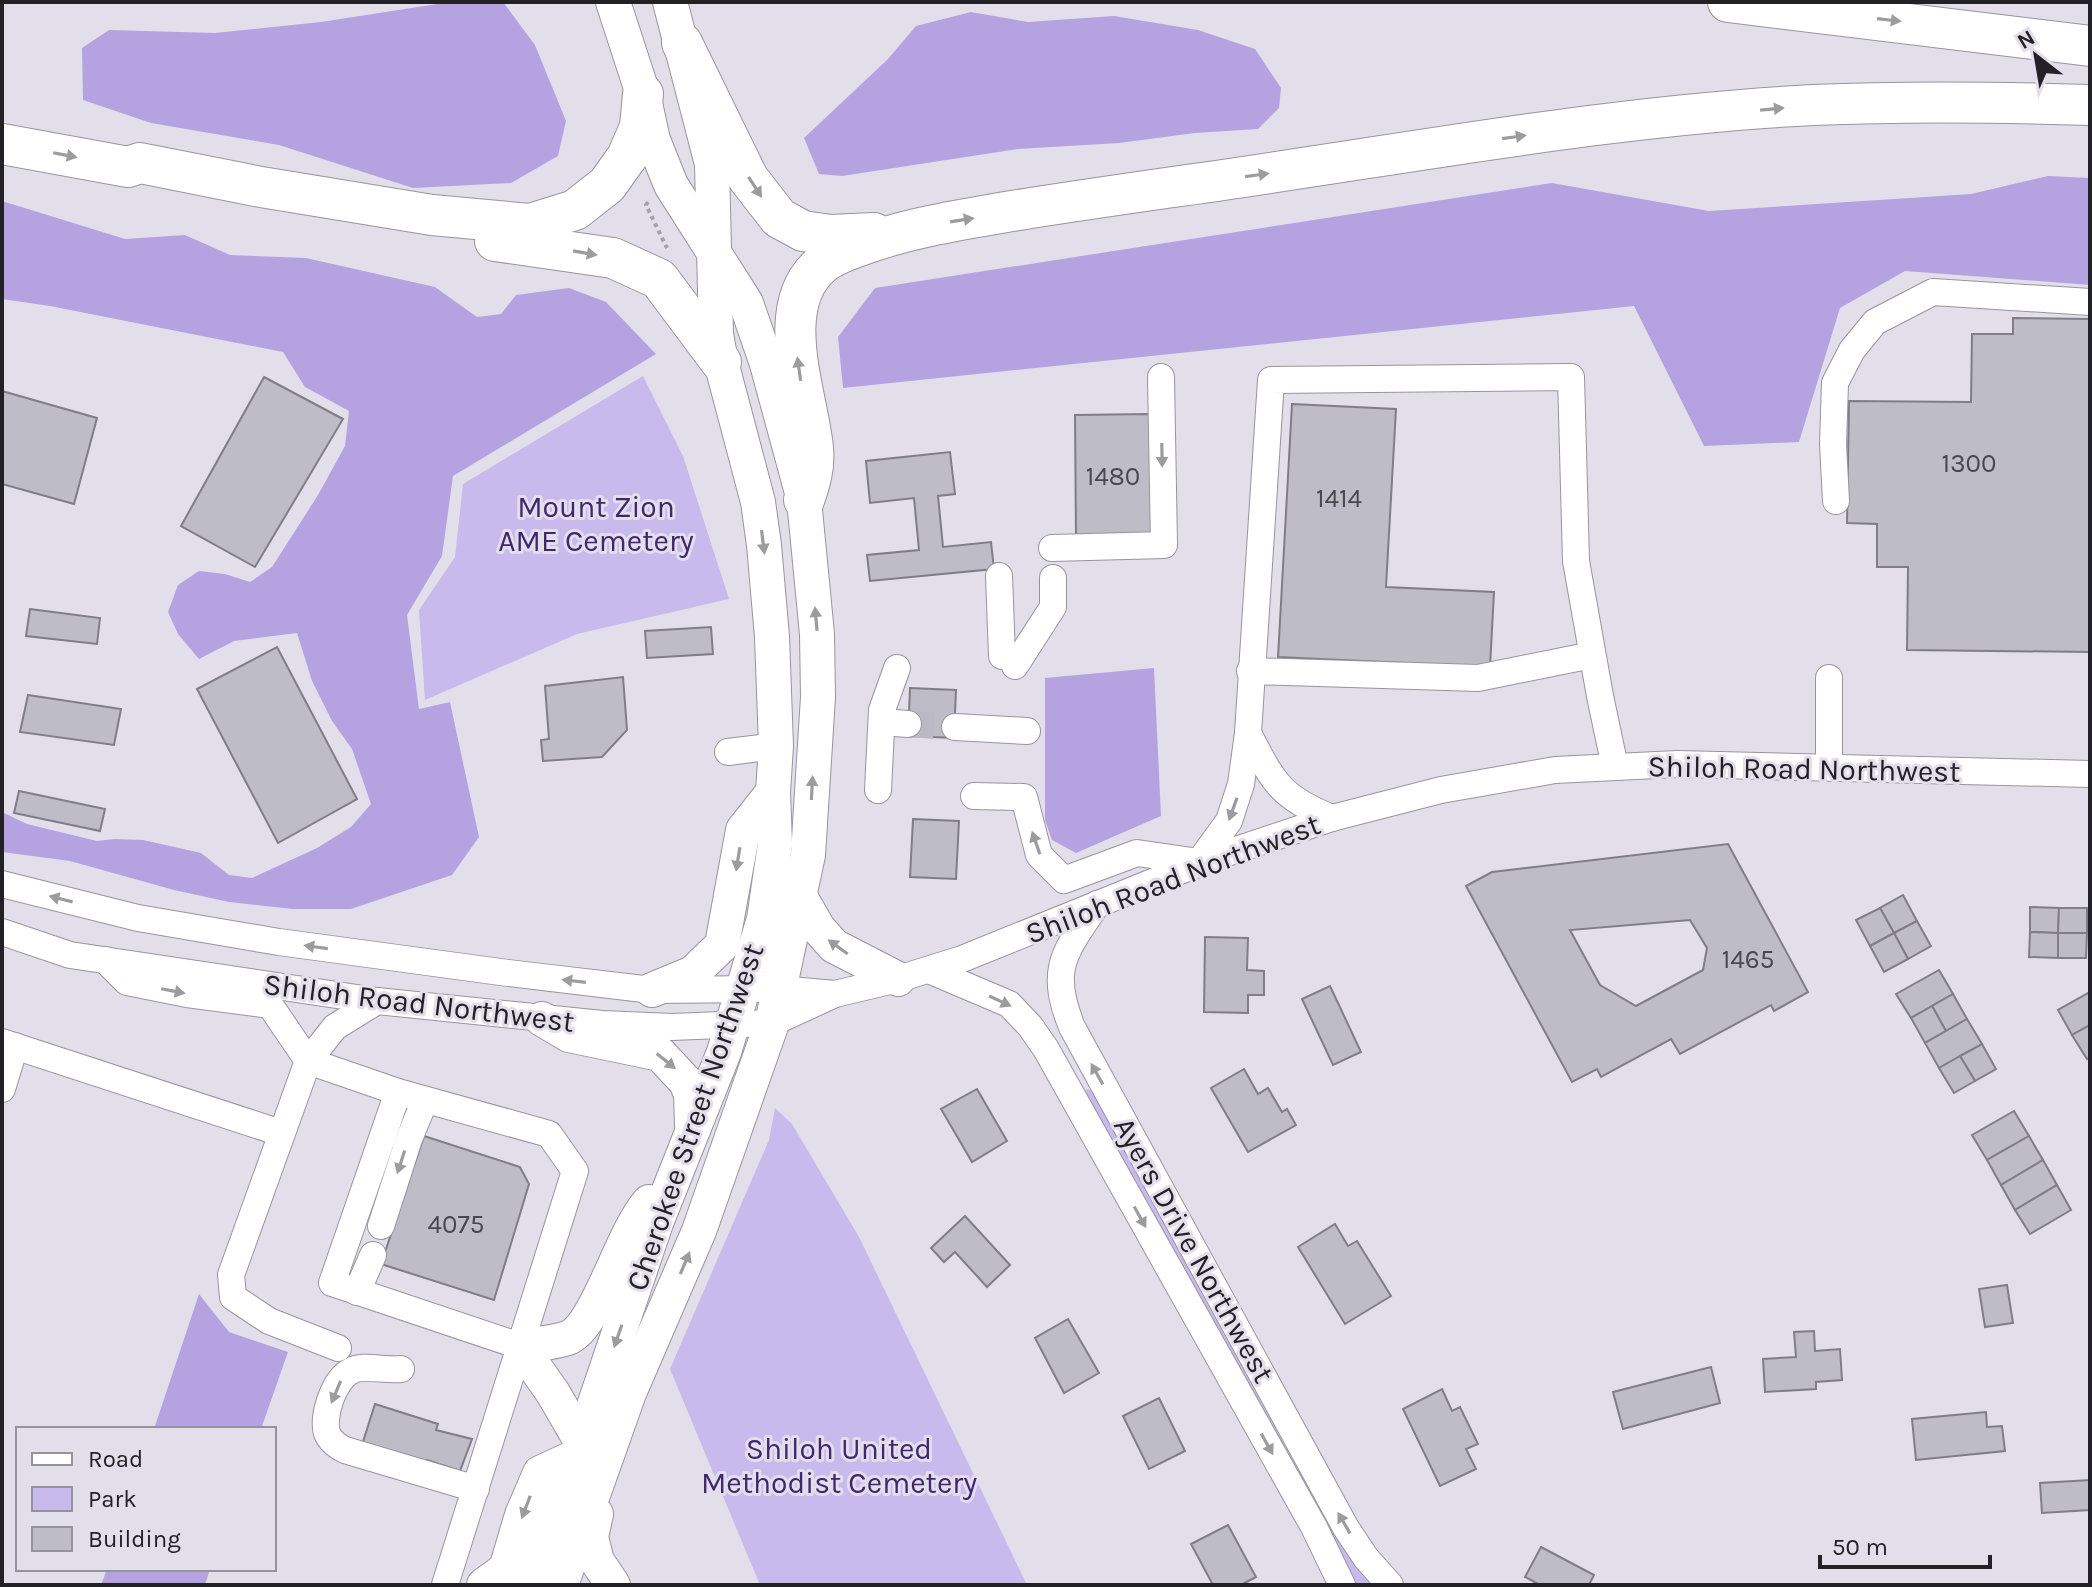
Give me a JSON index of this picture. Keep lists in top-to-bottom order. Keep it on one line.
{"streets":{"main road":["Cherokee Street Northwest"],"street":["Shiloh Road Northwest","Ayers Drive Northwest"]},"crossings":[["Shiloh Road Northwest","Cherokee Street Northwest"],["Shiloh Road Northwest","Ayers Drive Northwest"]],"parks":["Mount Zion AME Cemetery","Shiloh United Methodist Cemetery"],"house_numbers":["1300","1480","1414","1465","4075"],"legend":["Road","Park","Building"],"scale_bar":"50 m","north":"top left"}
